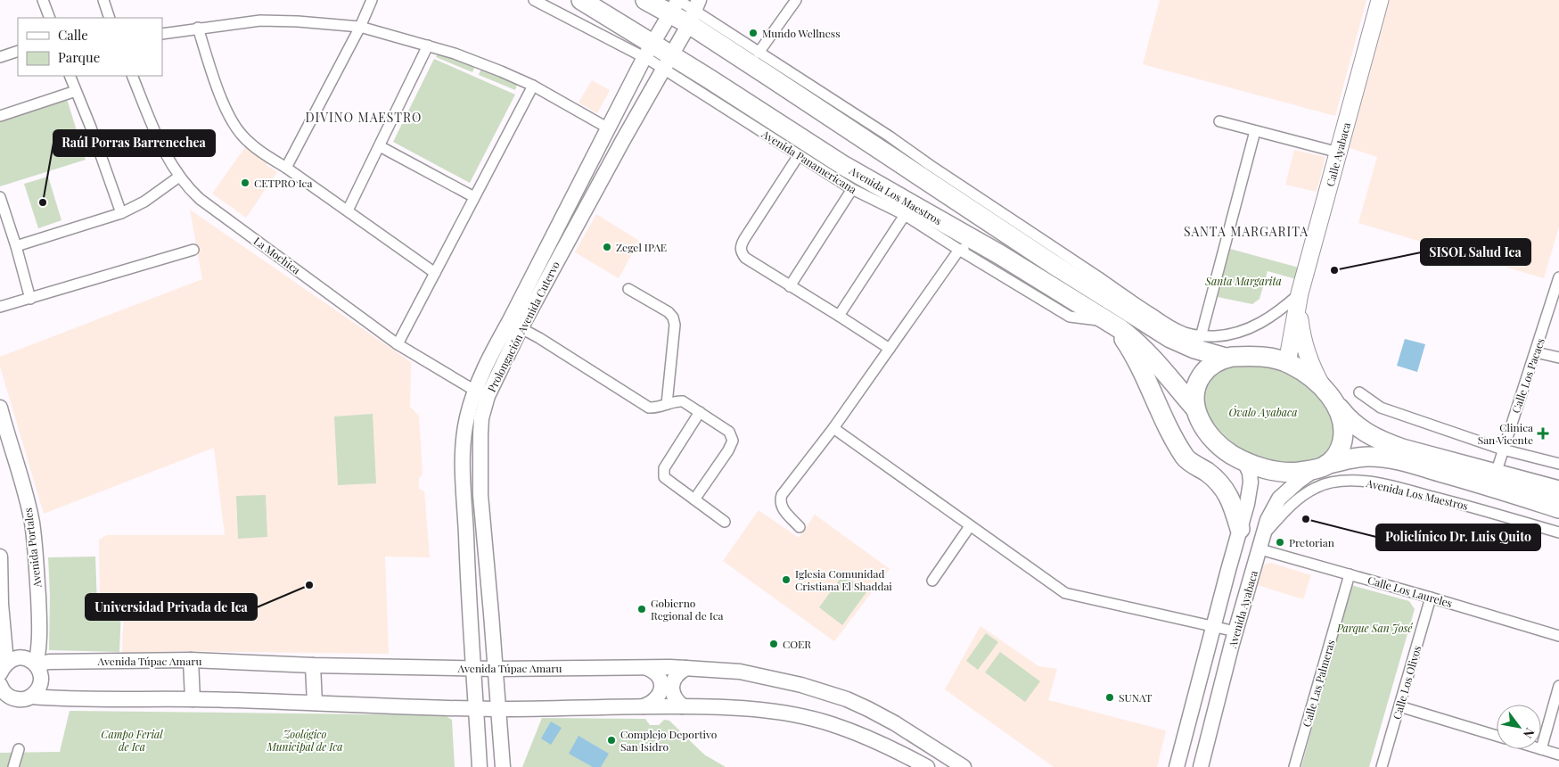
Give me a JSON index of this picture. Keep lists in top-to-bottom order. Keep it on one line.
{"streets":{"highway":["Avenida Los Maestros"],"main road":["Calle Ayabaca"],"street":["Avenida Panamericana","La Mochica","Prolongación Avenida Cutervo","Calle Los Pacaes","Avenida Portales","Calle Los Laureles","Avenida Ayabaca","Avenida Túpac Amaru","Calle Los Olivos","Calle Las Palmeras"]},"crossings":[["Calle Ayabaca","Avenida Los Maestros"],["Calle Ayabaca","Avenida Ayabaca"],["Avenida Panamericana","Avenida Los Maestros"],["Avenida Panamericana","Prolongación Avenida Cutervo"],["Avenida Los Maestros","Prolongación Avenida Cutervo"],["Avenida Los Maestros","Avenida Ayabaca"],["La Mochica","Prolongación Avenida Cutervo"],["Prolongación Avenida Cutervo","Avenida Túpac Amaru"],["Avenida Portales","Avenida Túpac Amaru"],["Calle Los Laureles","Avenida Ayabaca"],["Calle Los Laureles","Calle Los Olivos"],["Calle Los Laureles","Calle Las Palmeras"]],"districts":["DIVINO MAESTRO","SANTA MARGARITA"],"parks":["Santa Margarita","Óvalo Ayabaca","Parque San José","Campo Ferial de Ica","Zoológico Municipal de Ica"],"places":{"other":["Mundo Wellness","CETPRO Ica","Raúl Porras Barrenechea","Zegel IPAE","SISOL Salud Ica","Policlínico Dr. Luis Quito","Pretorian","Iglesia Comunidad Cristiana El Shaddai","Universidad Privada de Ica","Gobierno Regional de Ica","COER","SUNAT","Complejo Deportivo San Isidro"],"health":["Clinica San Vicente"]},"legend":["Calle","Parque"],"north":"bottom right"}
